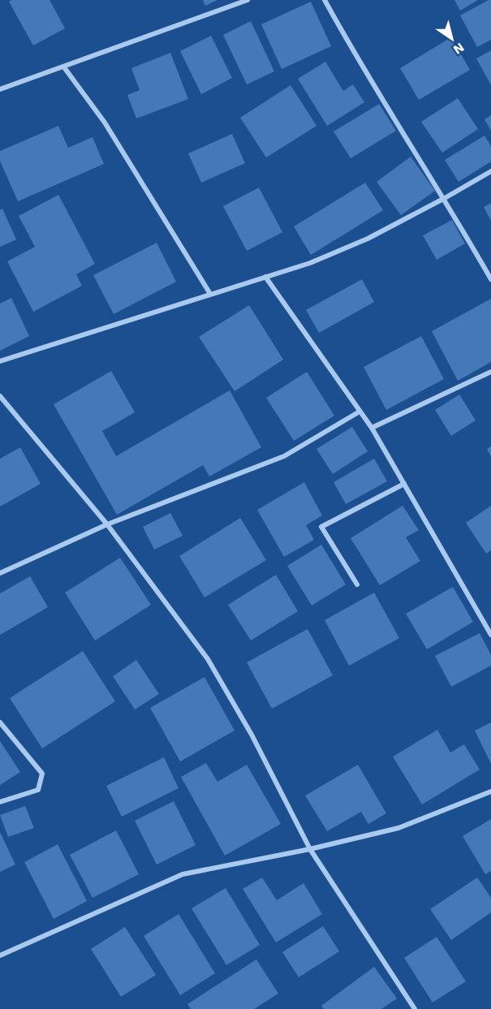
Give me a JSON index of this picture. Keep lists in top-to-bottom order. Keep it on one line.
{"north":"bottom right"}
